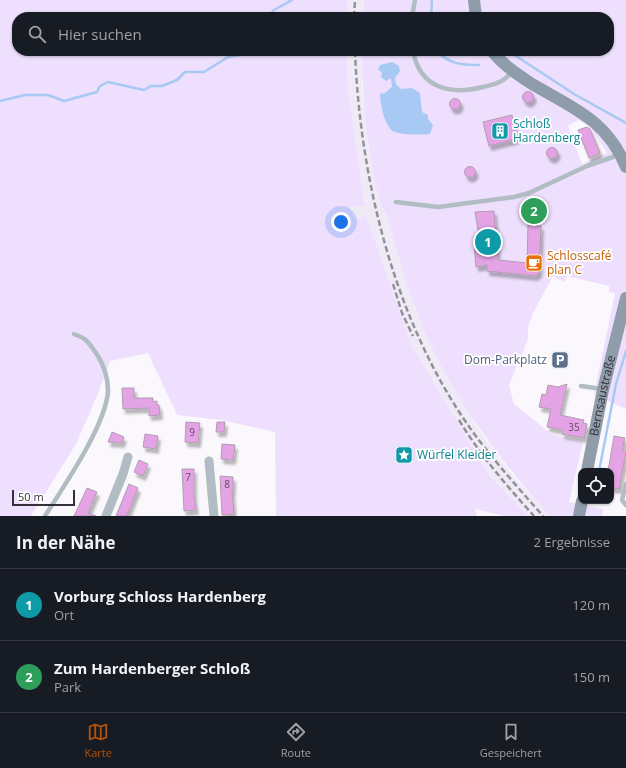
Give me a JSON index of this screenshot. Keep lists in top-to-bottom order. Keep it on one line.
{"streets":{"main road":["Bernsaustraße"]},"places":{"building":["Schloß Hardenberg"],"cafe":["Schlosscafé plan C"],"parking":["Dom-Parkplatz"],"place":["Würfel Kleider"]},"house_numbers":["35","9","7","8"],"scale_bar":"50 m","page":{"search":"Hier suchen","pins":["2","1"],"scale":"50 m","heading":["In der Nähe","2 Ergebnisse"],"list":[{"mark":"1","name":"Vorburg Schloss Hardenberg","note":"Ort","value":"120 m"},{"mark":"2","name":"Zum Hardenberger Schloß","note":"Park","value":"150 m"}],"nav":["Karte","Route","Gespeichert"]}}
